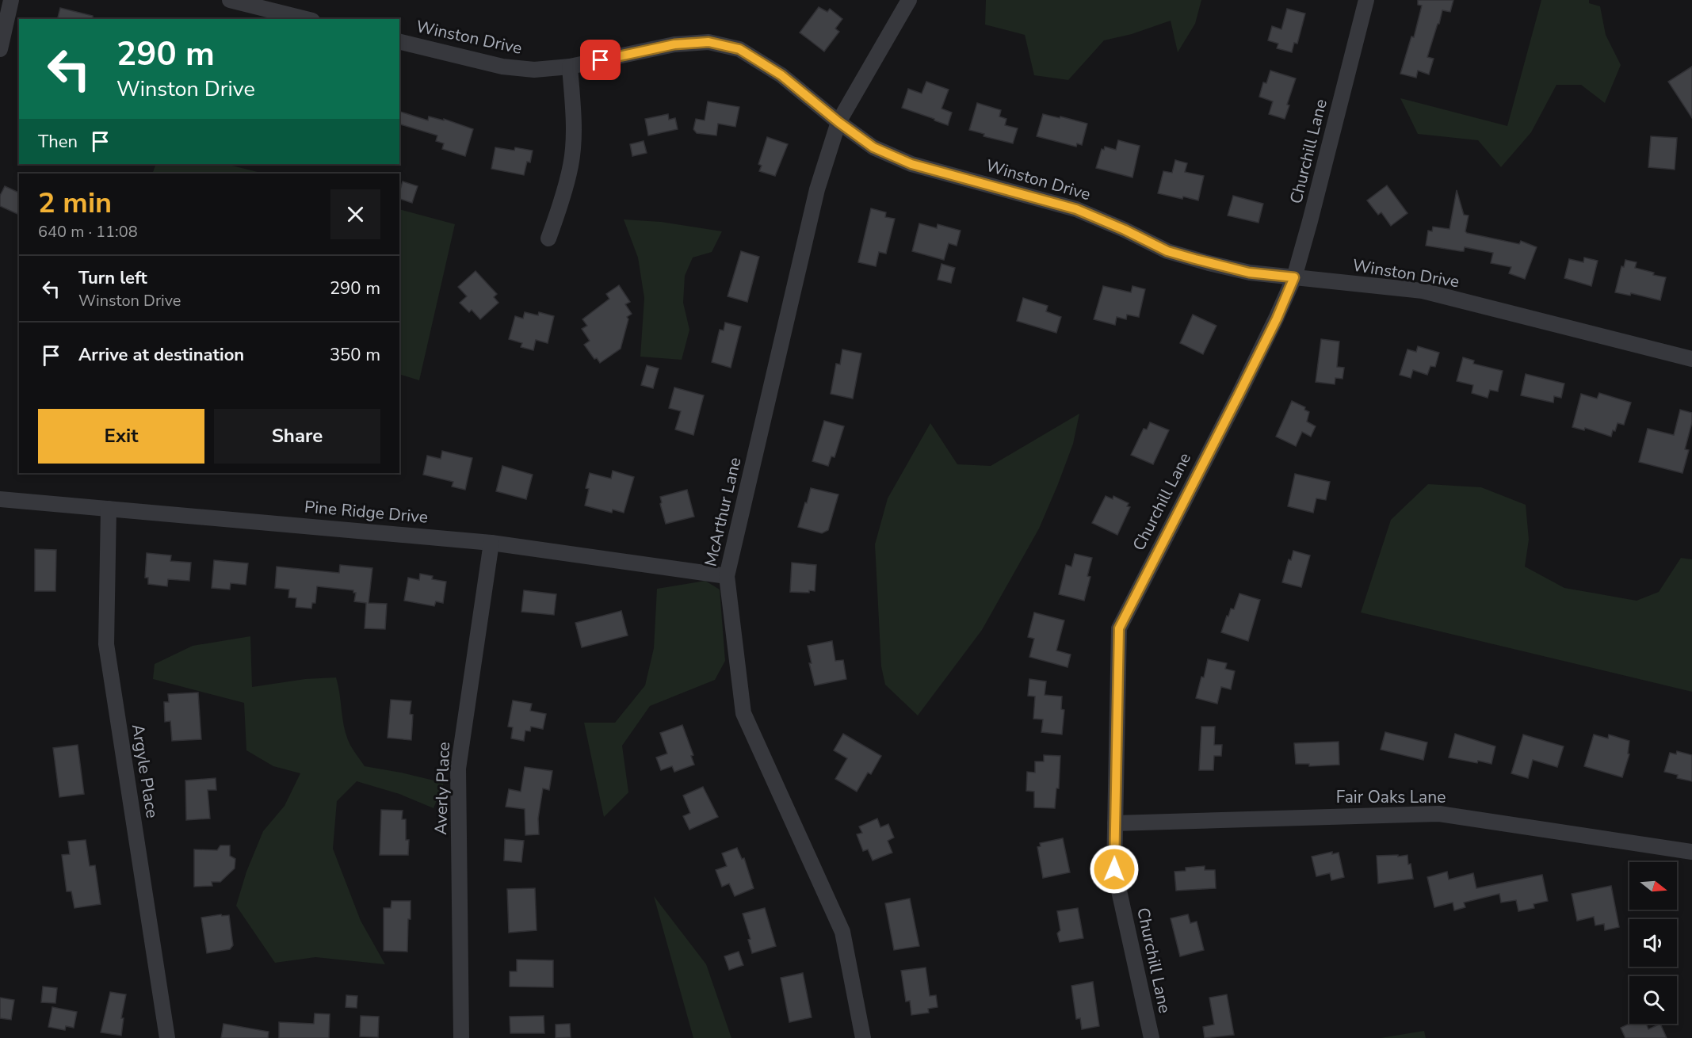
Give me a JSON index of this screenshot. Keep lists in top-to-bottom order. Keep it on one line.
{"streets":{"street":["Winston Drive","Churchill Lane","Pine Ridge Drive","McArthur Lane","Argyle Place","Averly Place","Fair Oaks Lane"]},"crossings":[["Winston Drive","Churchill Lane"],["Winston Drive","McArthur Lane"],["Churchill Lane","Fair Oaks Lane"],["Pine Ridge Drive","McArthur Lane"],["Pine Ridge Drive","Argyle Place"],["Pine Ridge Drive","Averly Place"]],"north":"right","page":{"turn":["290 m","Winston Drive"],"then":"Then","heading":["2 min","640 m · 11:08"],"list":[{"name":"Turn left","note":"Winston Drive","value":"290 m"},{"name":"Arrive at destination","value":"350 m"}],"buttons":["Exit","Share"]}}
